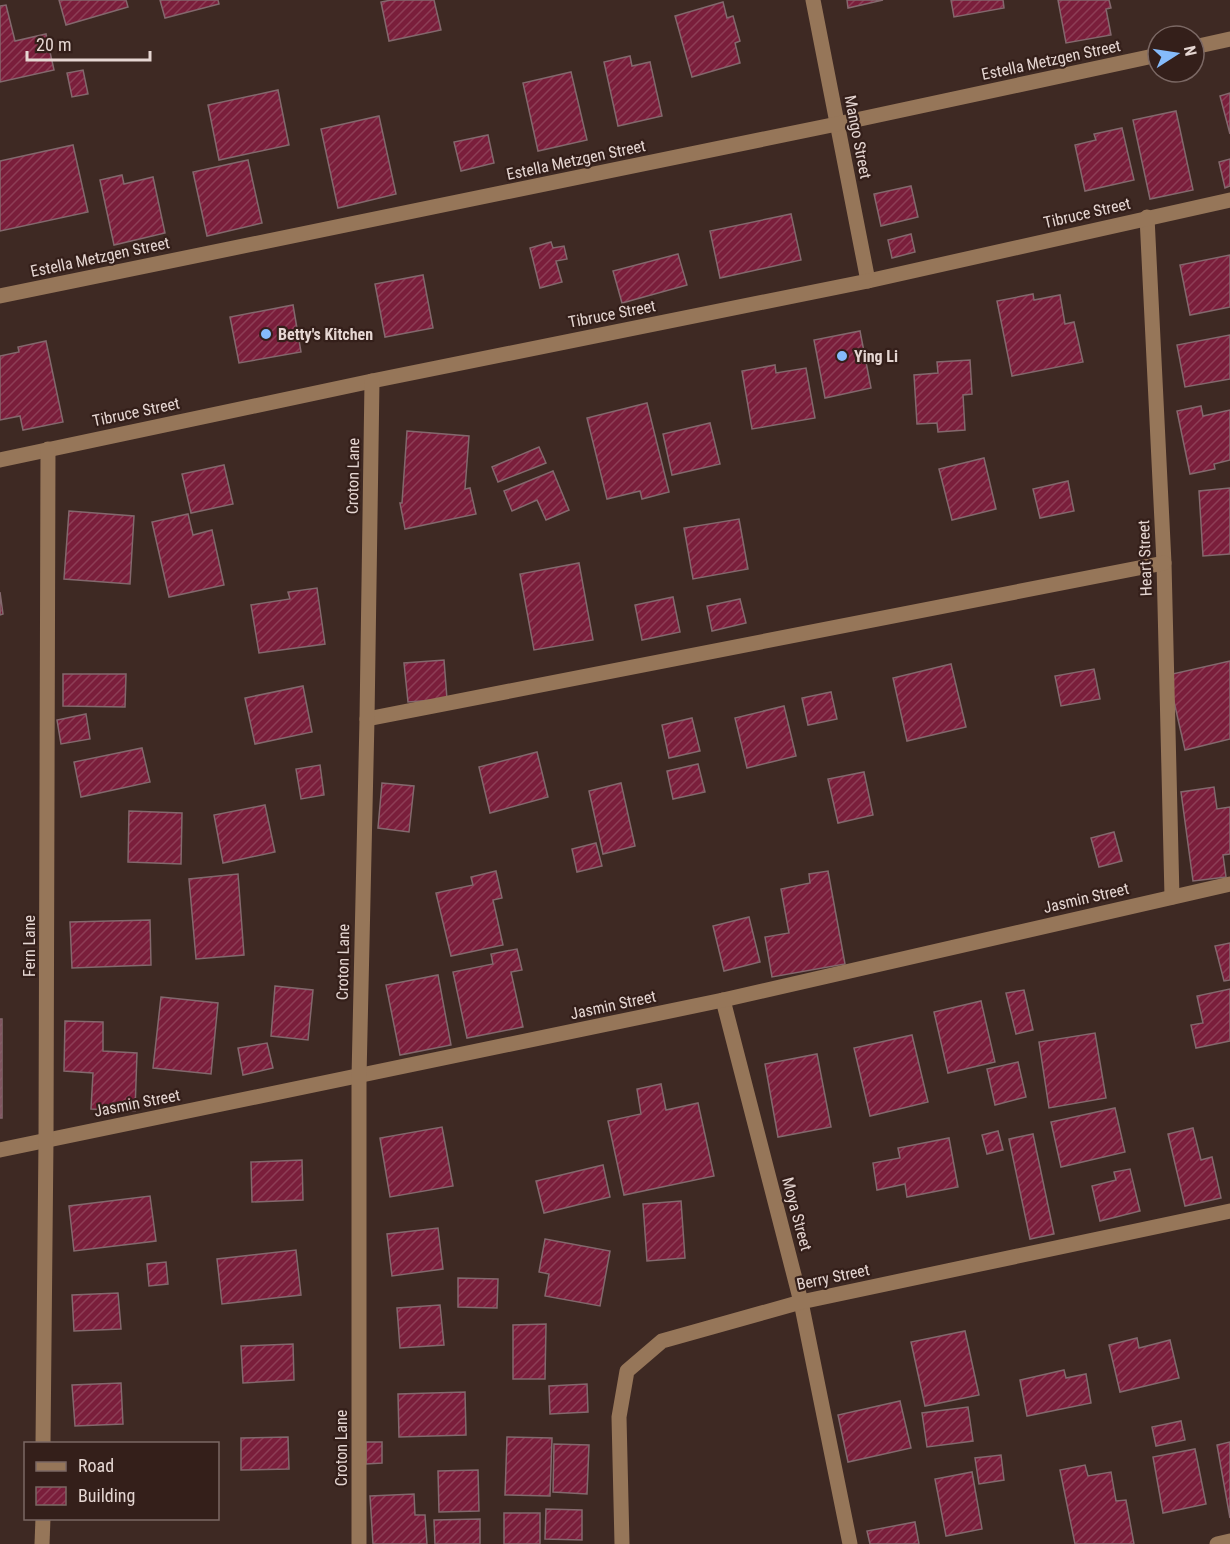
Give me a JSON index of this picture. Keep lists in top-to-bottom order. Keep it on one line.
{"streets":{"street":["Estella Metzgen Street","Mango Street","Tibruce Street","Croton Lane","Heart Street","Jasmin Street","Fern Lane","Moya Street","Berry Street"]},"crossings":[["Estella Metzgen Street","Mango Street"],["Mango Street","Tibruce Street"],["Tibruce Street","Croton Lane"],["Tibruce Street","Heart Street"],["Tibruce Street","Fern Lane"],["Croton Lane","Jasmin Street"],["Heart Street","Jasmin Street"],["Jasmin Street","Fern Lane"],["Jasmin Street","Moya Street"],["Moya Street","Berry Street"]],"places":["Betty's Kitchen","Ying Li"],"legend":["Road","Building"],"scale_bar":"20 m","north":"right"}
